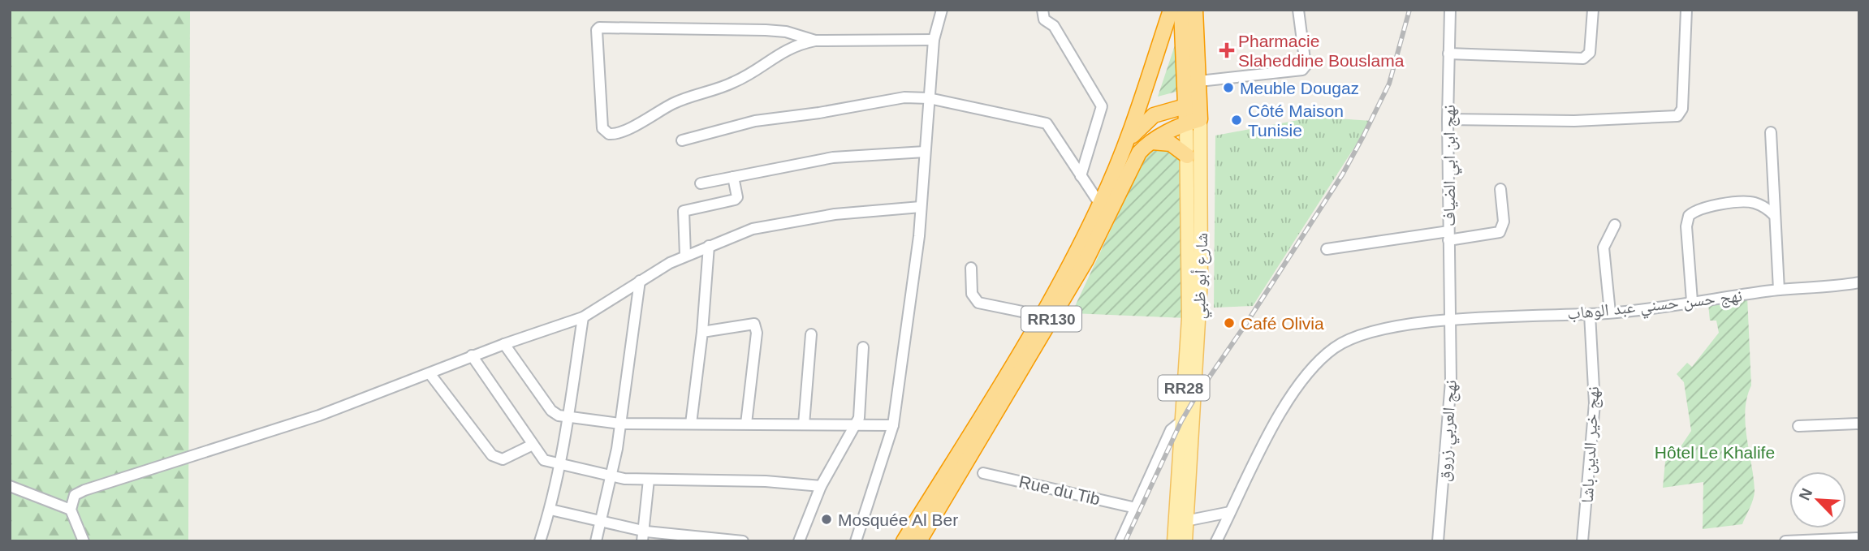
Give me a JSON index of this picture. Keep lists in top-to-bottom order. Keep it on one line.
{"streets":{"highway":["شارع أبو ظبي","RR130","RR28"],"street":["نهج ابن ابي الضياف","نهج حسن حسني عبد الوهاب","نهج العربي زروق","نهج خير الدين باشا","Rue du Tib"]},"crossings":[["نهج ابن ابي الضياف","نهج حسن حسني عبد الوهاب"],["نهج ابن ابي الضياف","نهج العربي زروق"],["شارع أبو ظبي","RR130"],["نهج حسن حسني عبد الوهاب","نهج العربي زروق"],["نهج حسن حسني عبد الوهاب","نهج خير الدين باشا"]],"parks":["Hôtel Le Khalife"],"places":{"health":["Pharmacie Slaheddine Bouslama"],"other":["Meuble Dougaz","Côté Maison Tunisie","Café Olivia","Mosquée Al Ber"]},"north":"top left"}
